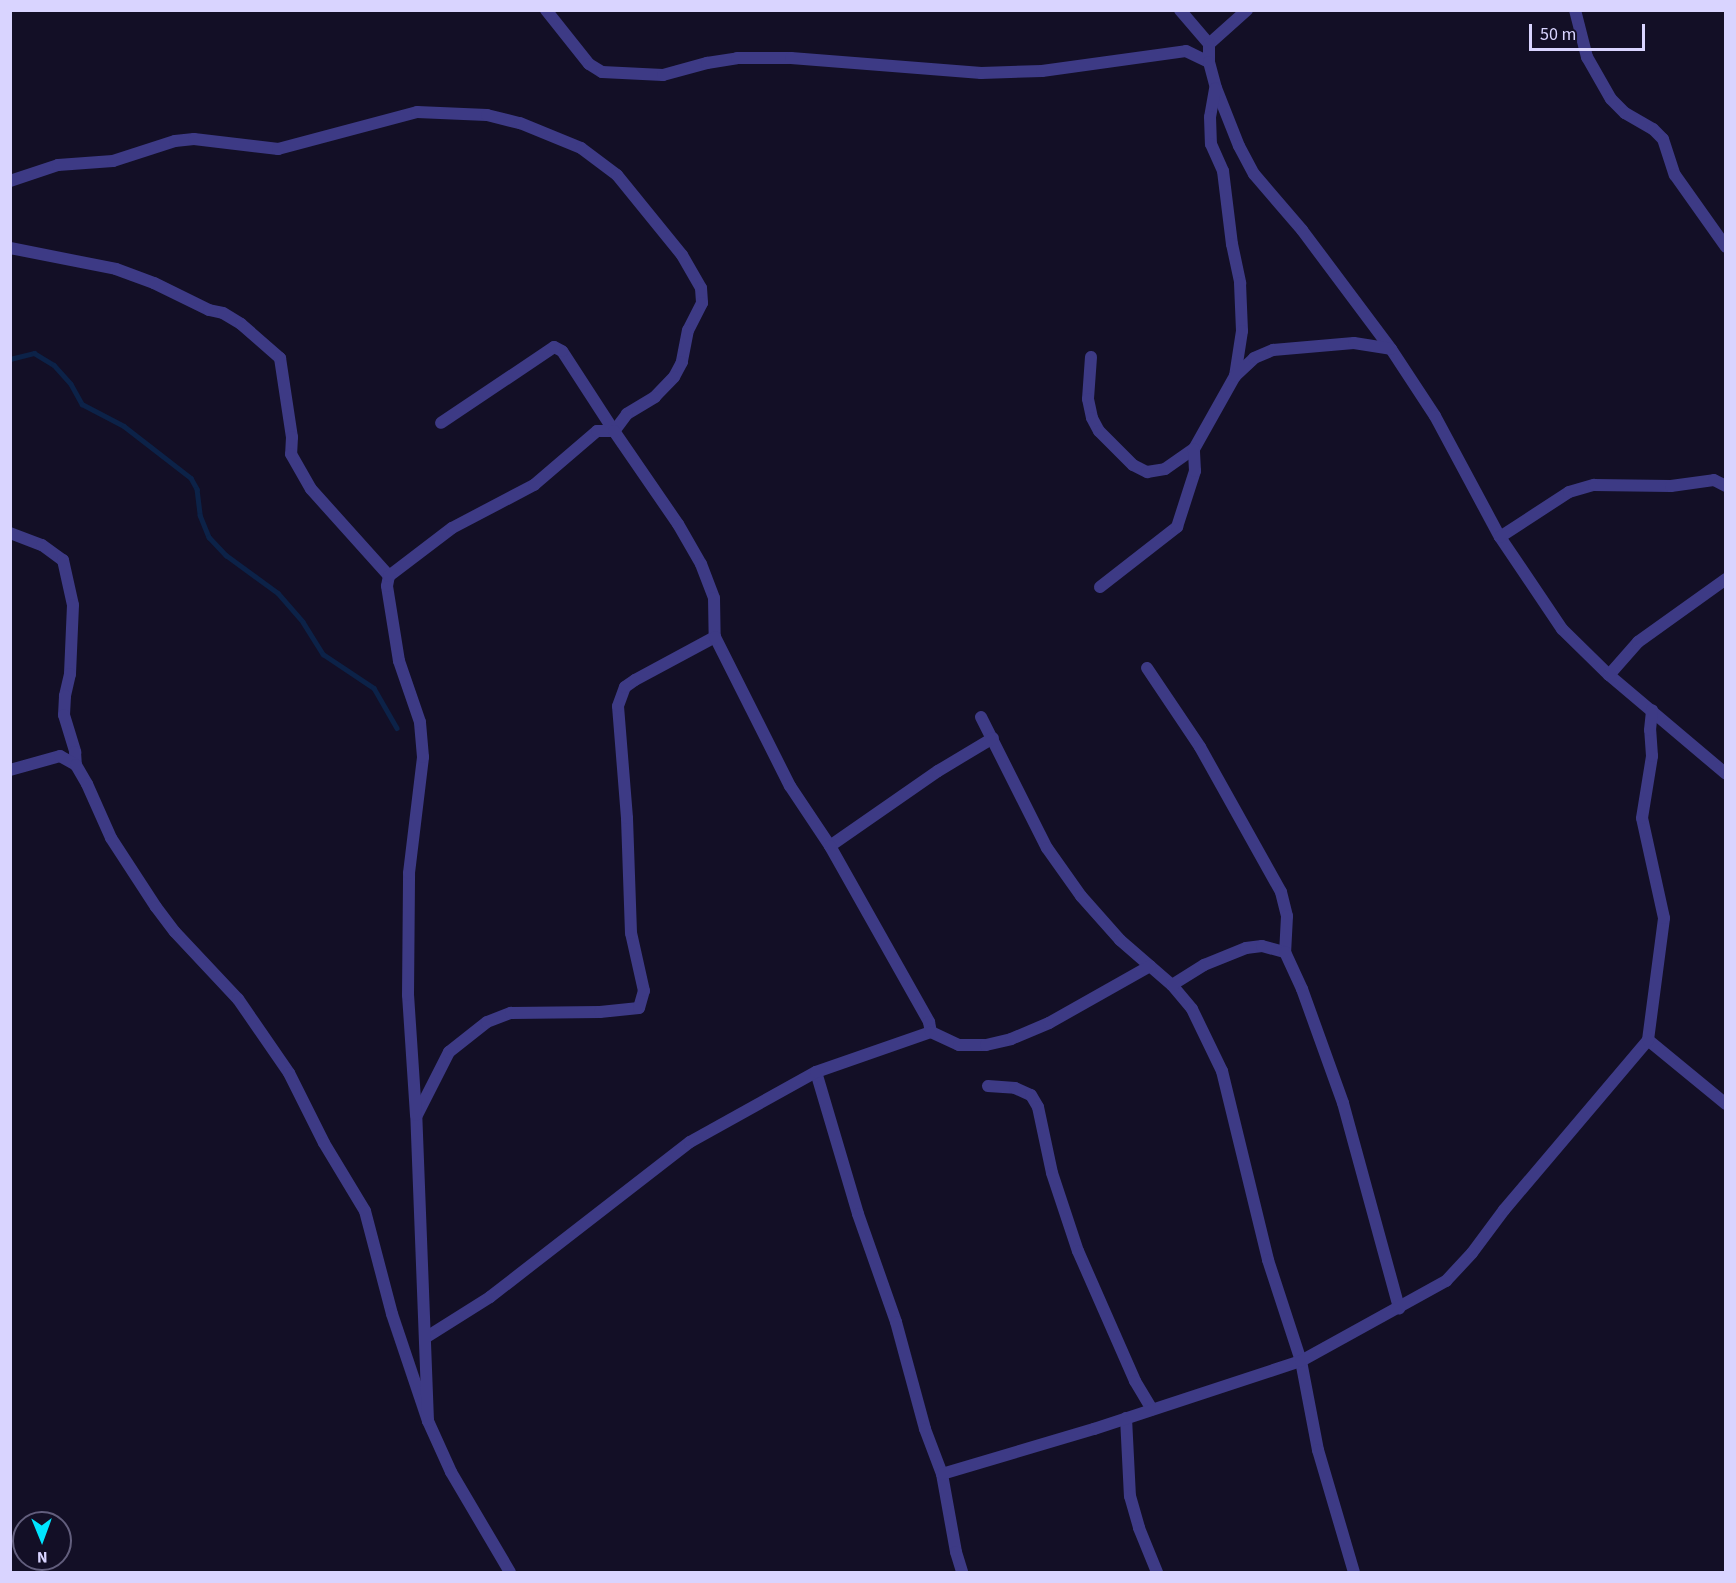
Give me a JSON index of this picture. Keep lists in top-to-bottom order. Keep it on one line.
{"scale_bar":"50 m","north":"bottom"}
